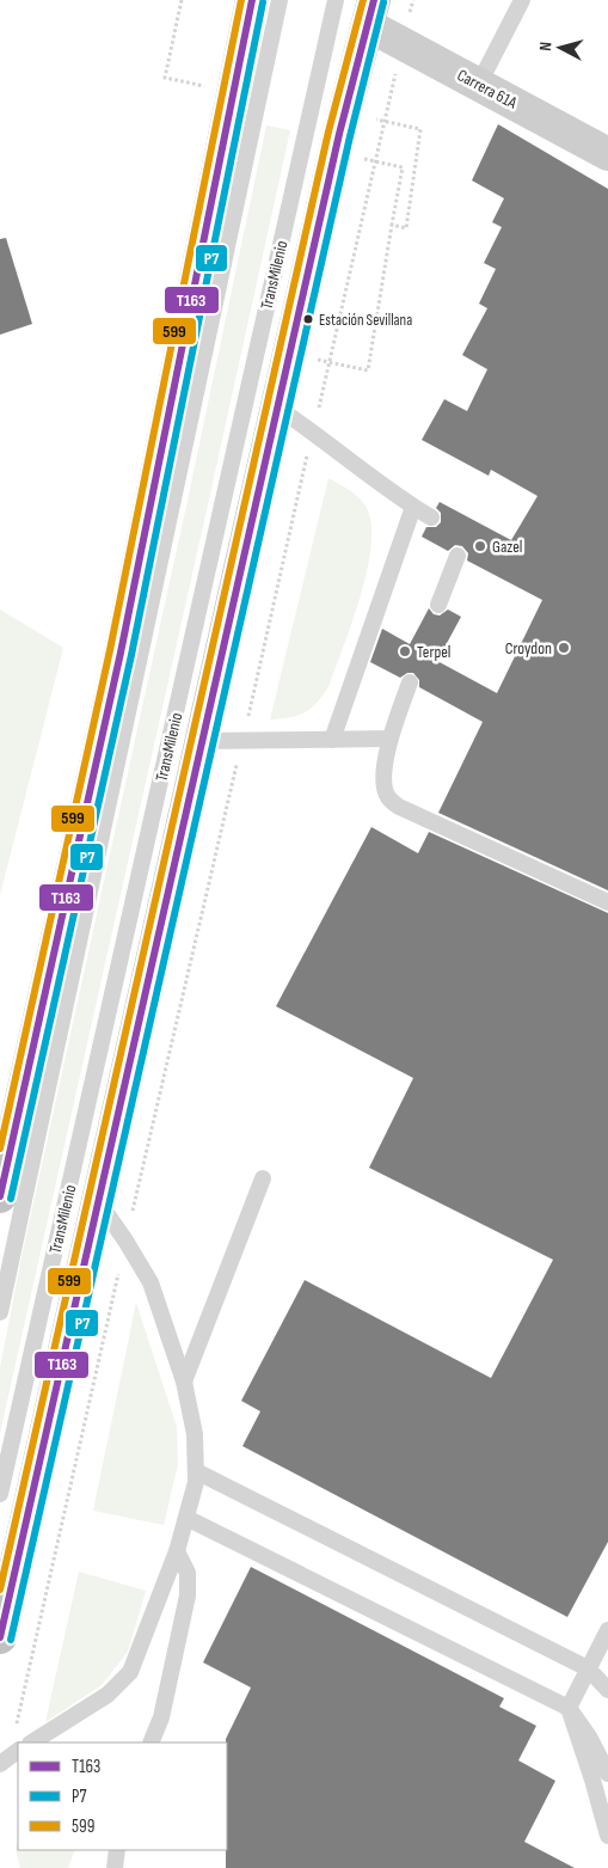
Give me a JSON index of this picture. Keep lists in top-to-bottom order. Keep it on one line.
{"streets":{"street":["Carrera 61A"],"lane":["TransMilenio"]},"places":["Estación Sevillana","Gazel","Croydon","Terpel"],"lines":["transit line T163","transit line 599","transit line P7"],"legend":["T163","P7","599"],"north":"left"}
